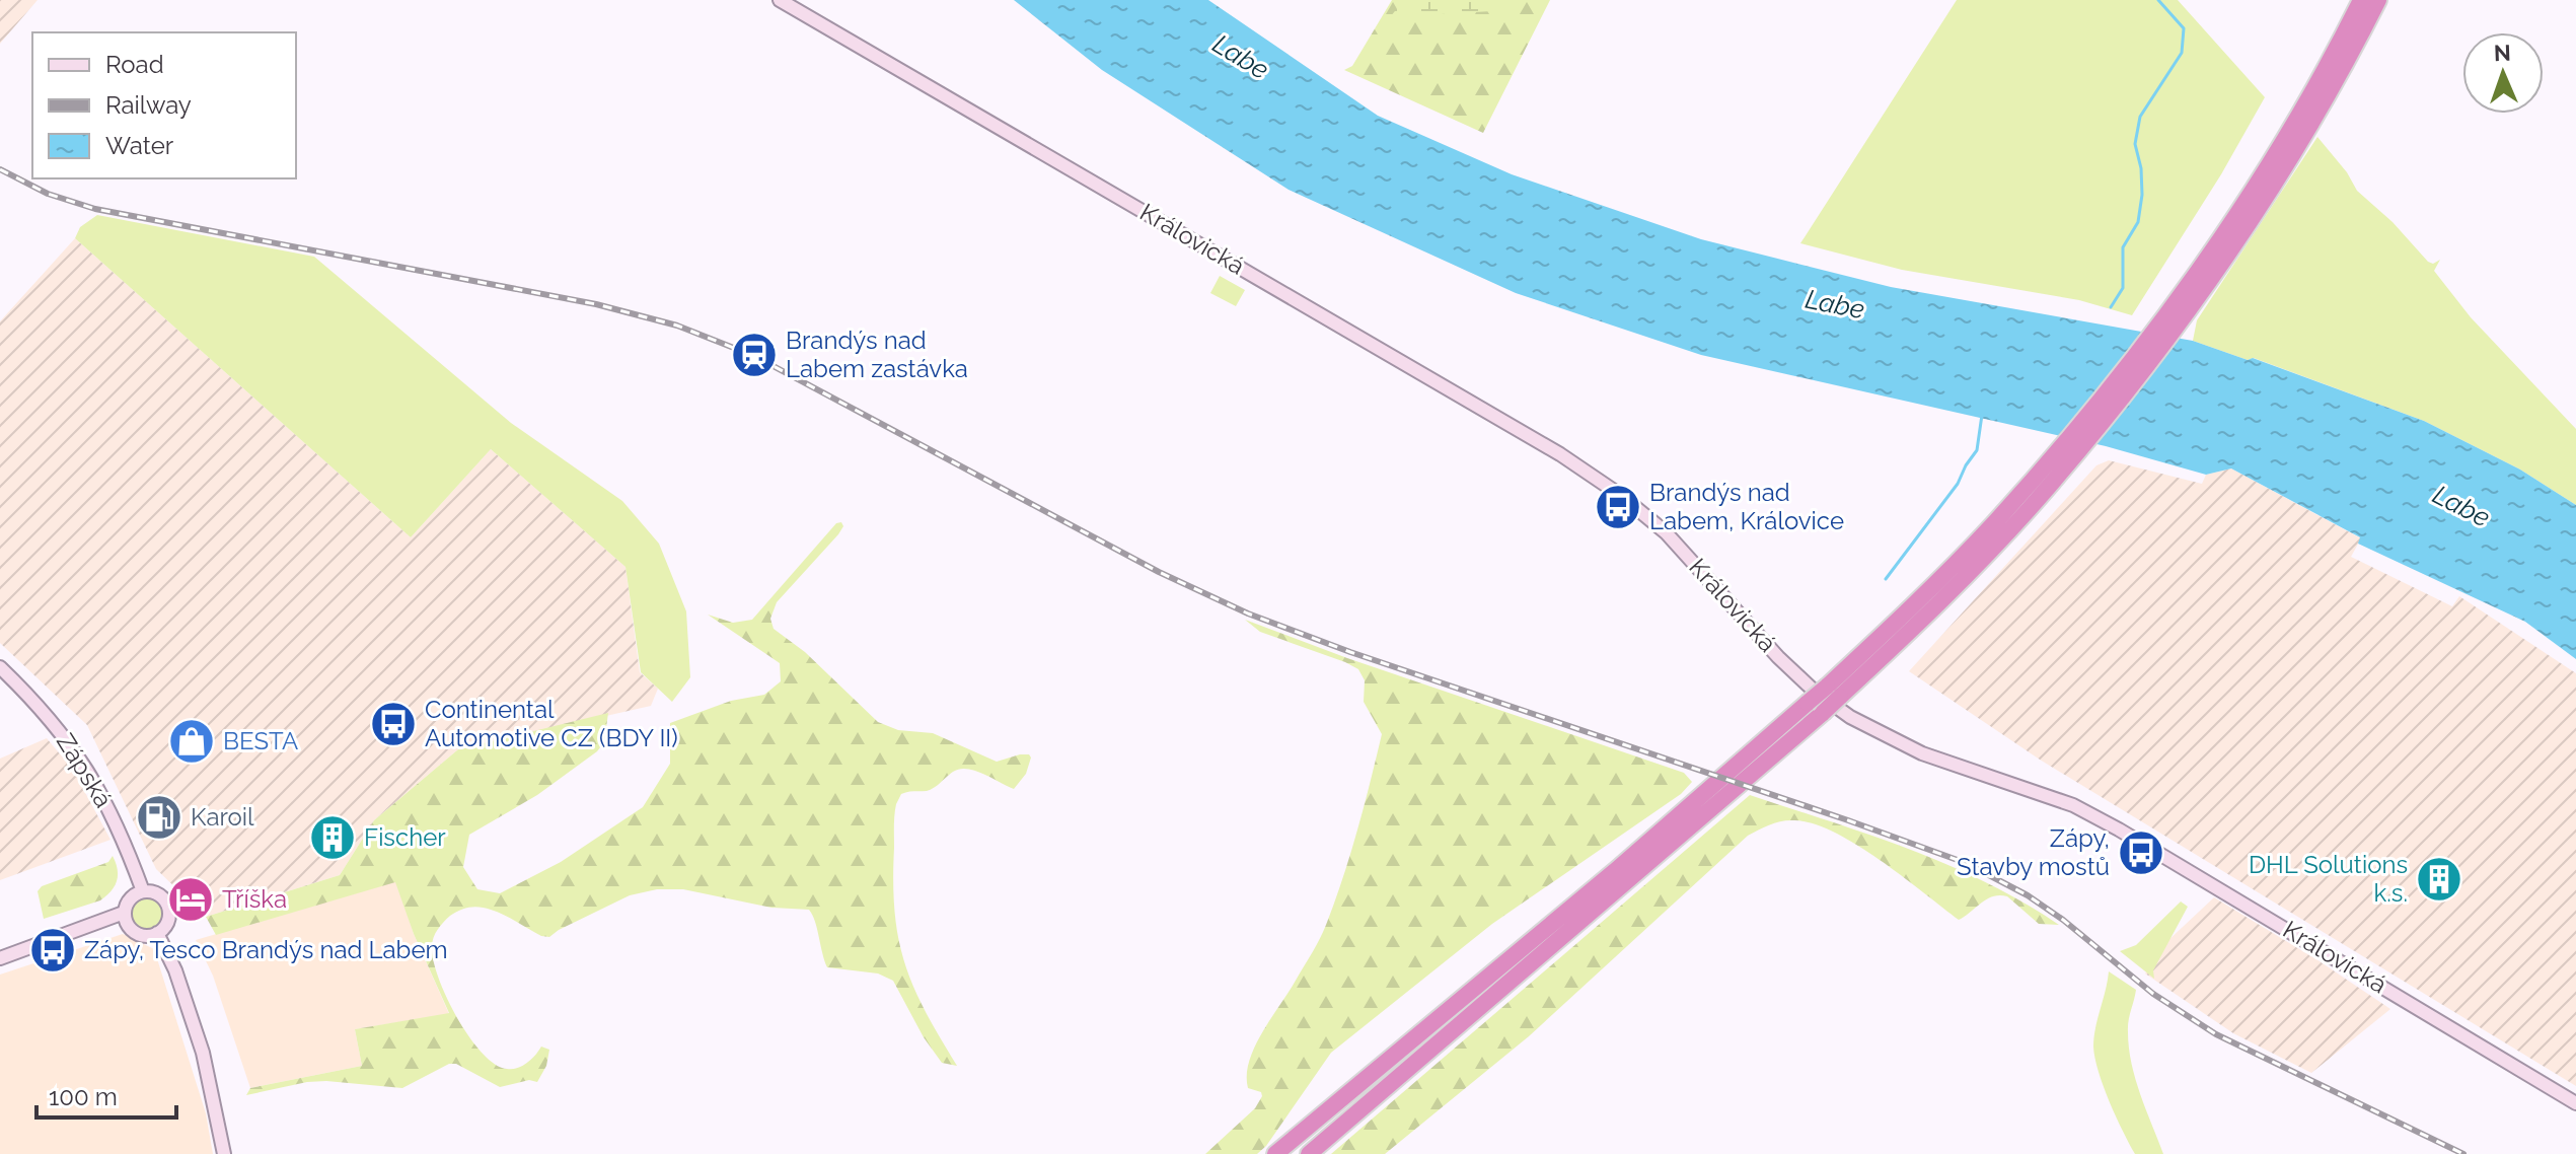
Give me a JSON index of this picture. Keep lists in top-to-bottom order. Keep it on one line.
{"streets":{"main road":["Královická","Zápská"]},"water":["Labe"],"places":{"station":["Brandýs nad Labem zastávka"],"bus stop":["Brandýs nad Labem, Královice","Continental Automotive CZ (BDY II)","Zápy, Stavby mostů","Zápy, Tesco Brandýs nad Labem"],"shop":["BESTA"],"fuel station":["Karoil"],"building":["Fischer","DHL Solutions k.s."],"hotel":["Tříška"]},"legend":["Road","Railway","Water"],"scale_bar":"100 m","north":"top"}
